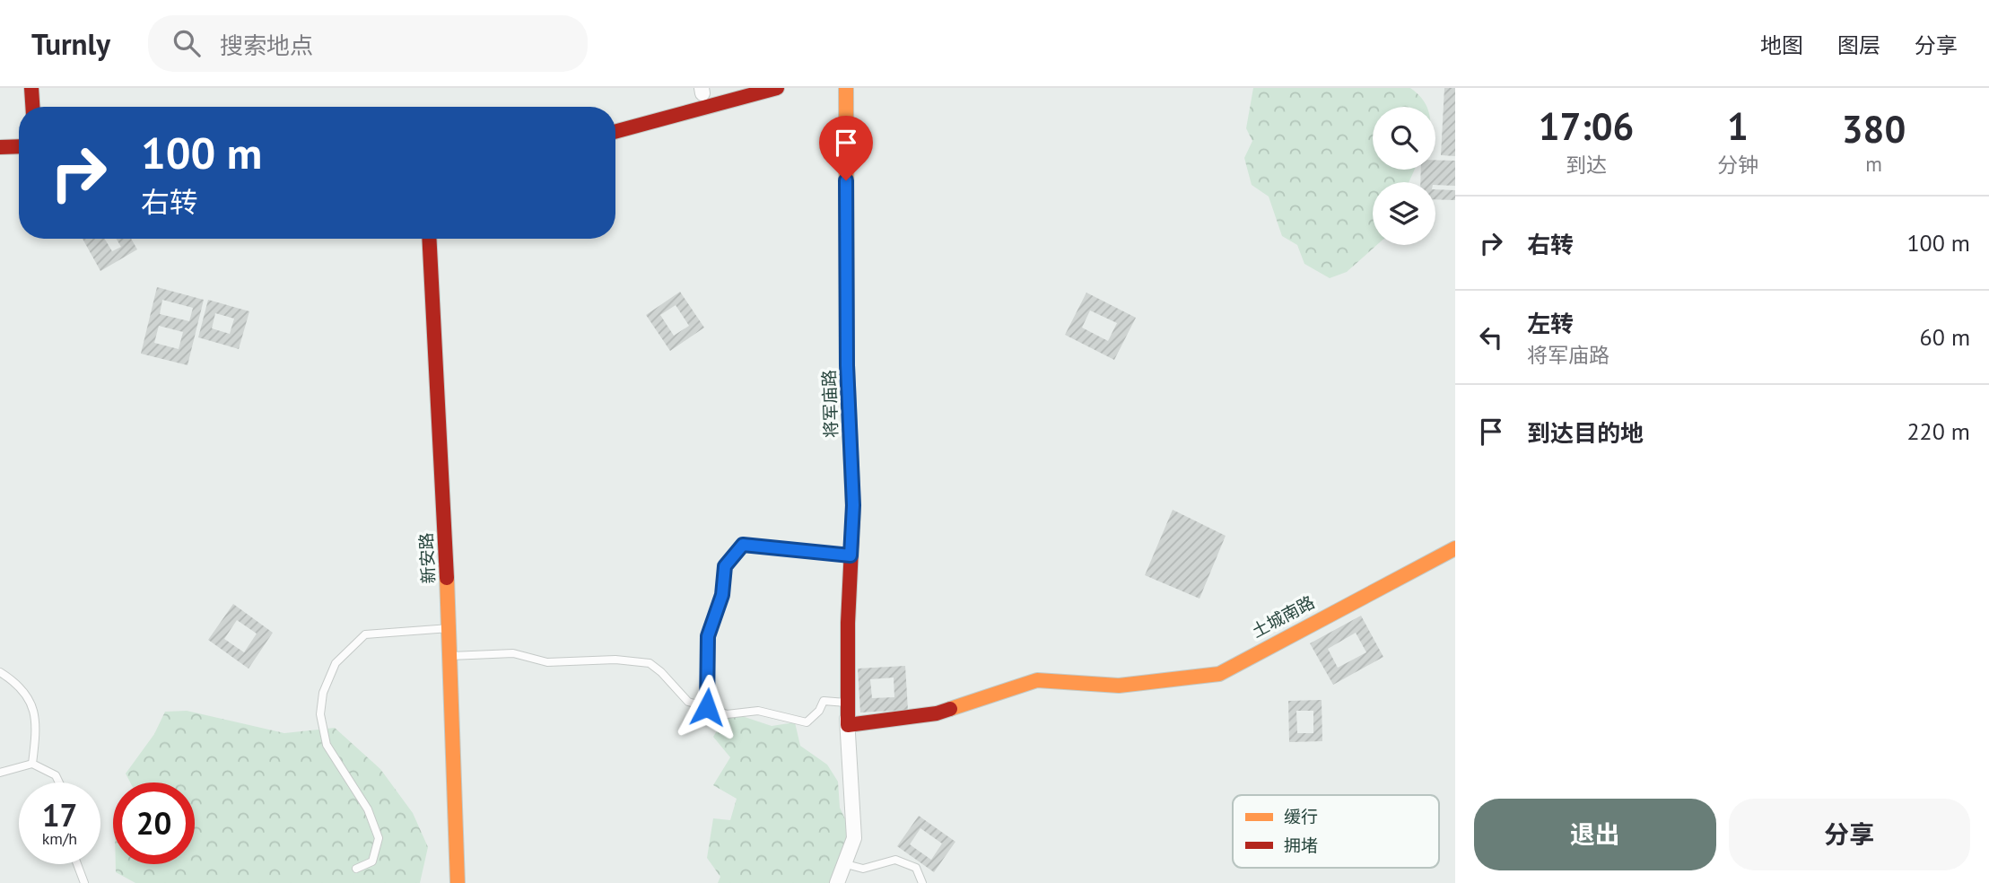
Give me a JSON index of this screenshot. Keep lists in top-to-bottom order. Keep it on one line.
{"streets":{"main road":["将军庙路","新安路","土城南路"]},"crossings":[["将军庙路","土城南路"]],"legend":["缓行","拥堵"],"page":{"header":"Turnly","search":"搜索地点","nav":["地图","图层","分享"],"eta":["17:06","到达","1","分钟","380","m"],"turn":["100 m","右转"],"list":[{"name":"右转","value":"100 m"},{"name":"左转","note":"将军庙路","value":"60 m"},{"name":"到达目的地","value":"220 m"}],"speed":"17 km/h","limit":"20","buttons":["退出","分享"]}}
